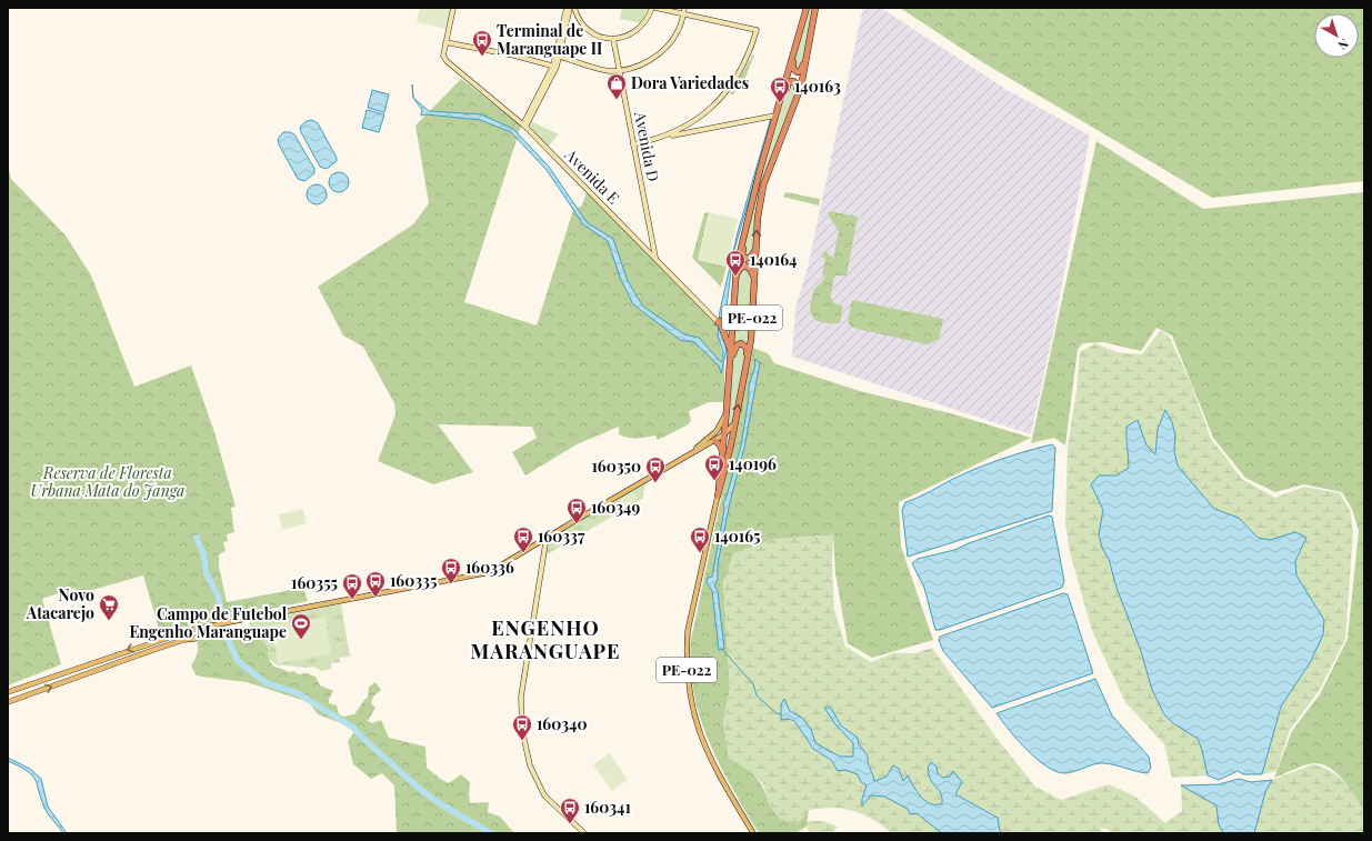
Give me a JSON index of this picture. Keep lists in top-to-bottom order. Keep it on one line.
{"streets":{"highway":["PE-022"],"street":["Avenida D","Avenida E"]},"crossings":[["Avenida D","Avenida E"]],"districts":["ENGENHO MARANGUAPE"],"parks":["Reserva de Floresta Urbana Mata do Janga"],"places":{"bus stop":["Terminal de Maranguape II","140163","140164","140196","160350","160349","160337","140165","160336","160335","160355","160340","160341"],"shop":["Dora Variedades"],"supermarket":["Novo Atacarejo"],"sports":["Campo de Futebol Engenho Maranguape"]},"north":"bottom right"}
